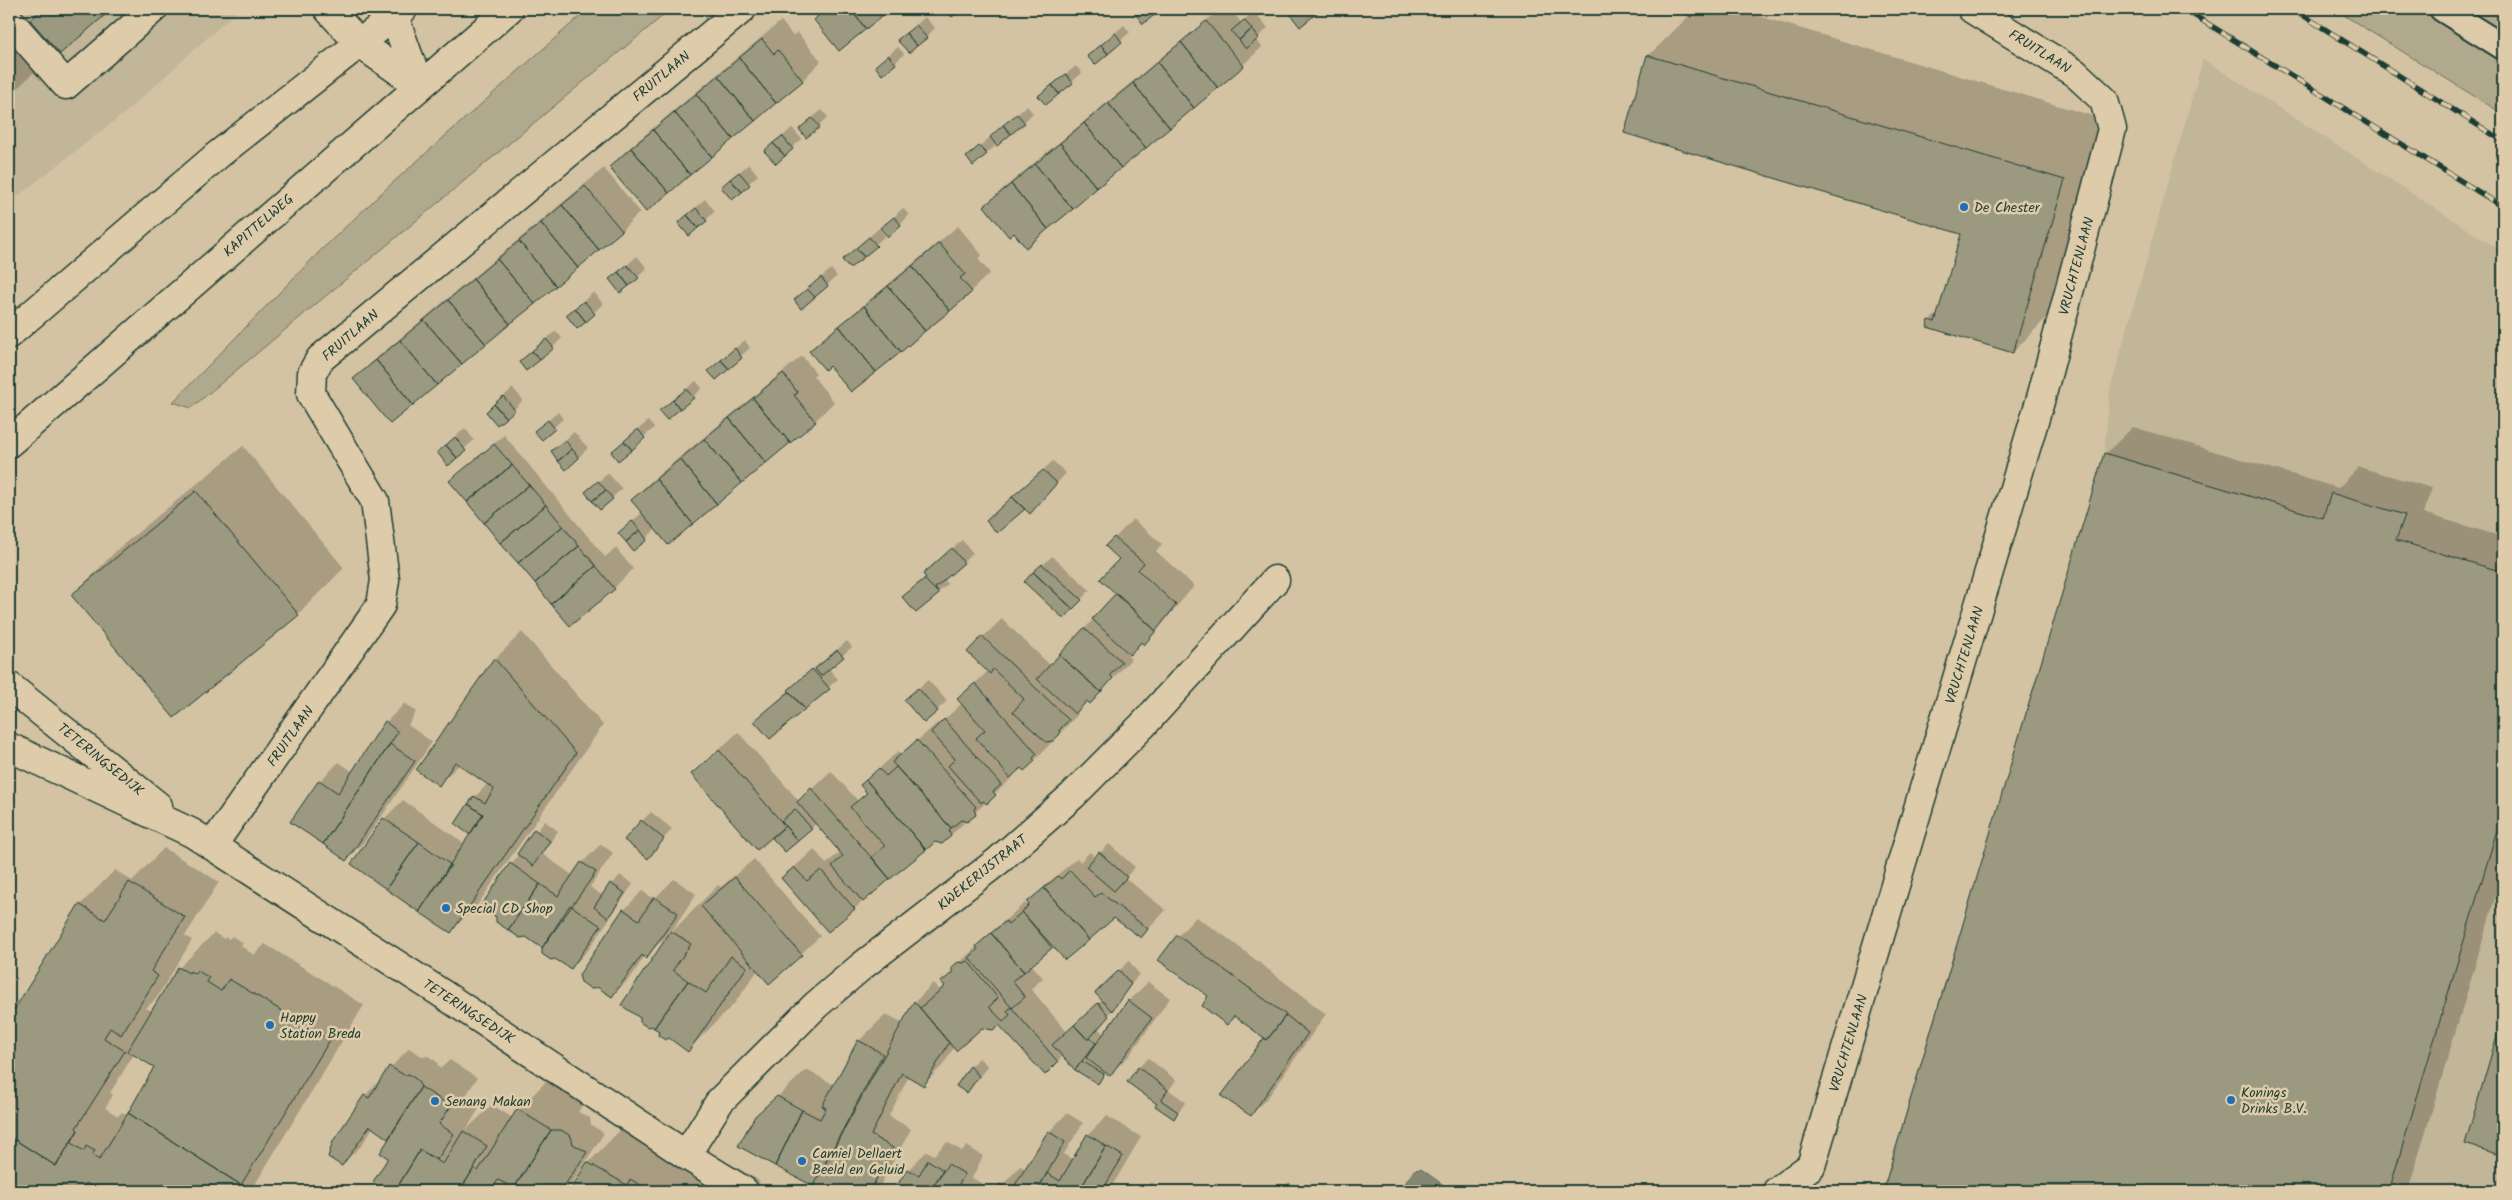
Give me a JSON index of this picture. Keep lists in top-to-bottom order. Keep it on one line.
{"streets":{"street":["FRUITLAAN","KAPITTELWEG","VRUCHTENLAAN","TETERINGSEDIJK","KWEKERIJSTRAAT"]},"crossings":[["FRUITLAAN","VRUCHTENLAAN"],["FRUITLAAN","TETERINGSEDIJK"],["TETERINGSEDIJK","KWEKERIJSTRAAT"]],"places":["De Chester","Special CD Shop","Happy Station Breda","Konings Drinks B.V.","Senang Makan","Camiel Dellaert Beeld en Geluid"]}
